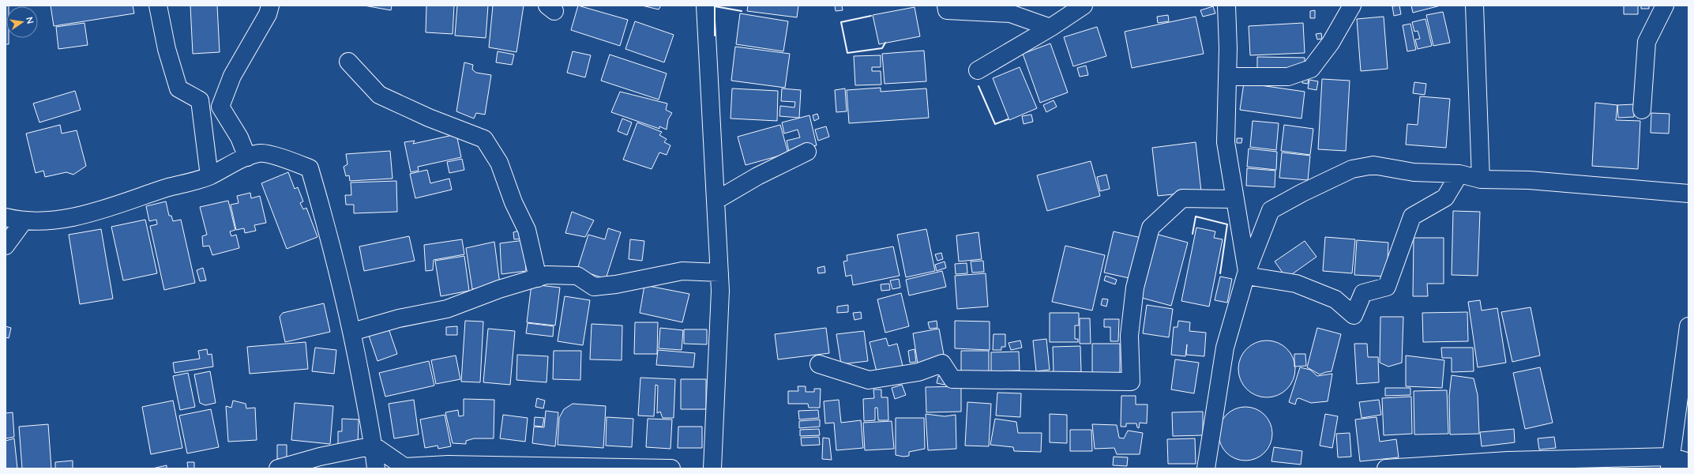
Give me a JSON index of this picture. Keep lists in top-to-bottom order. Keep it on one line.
{"north":"right"}
